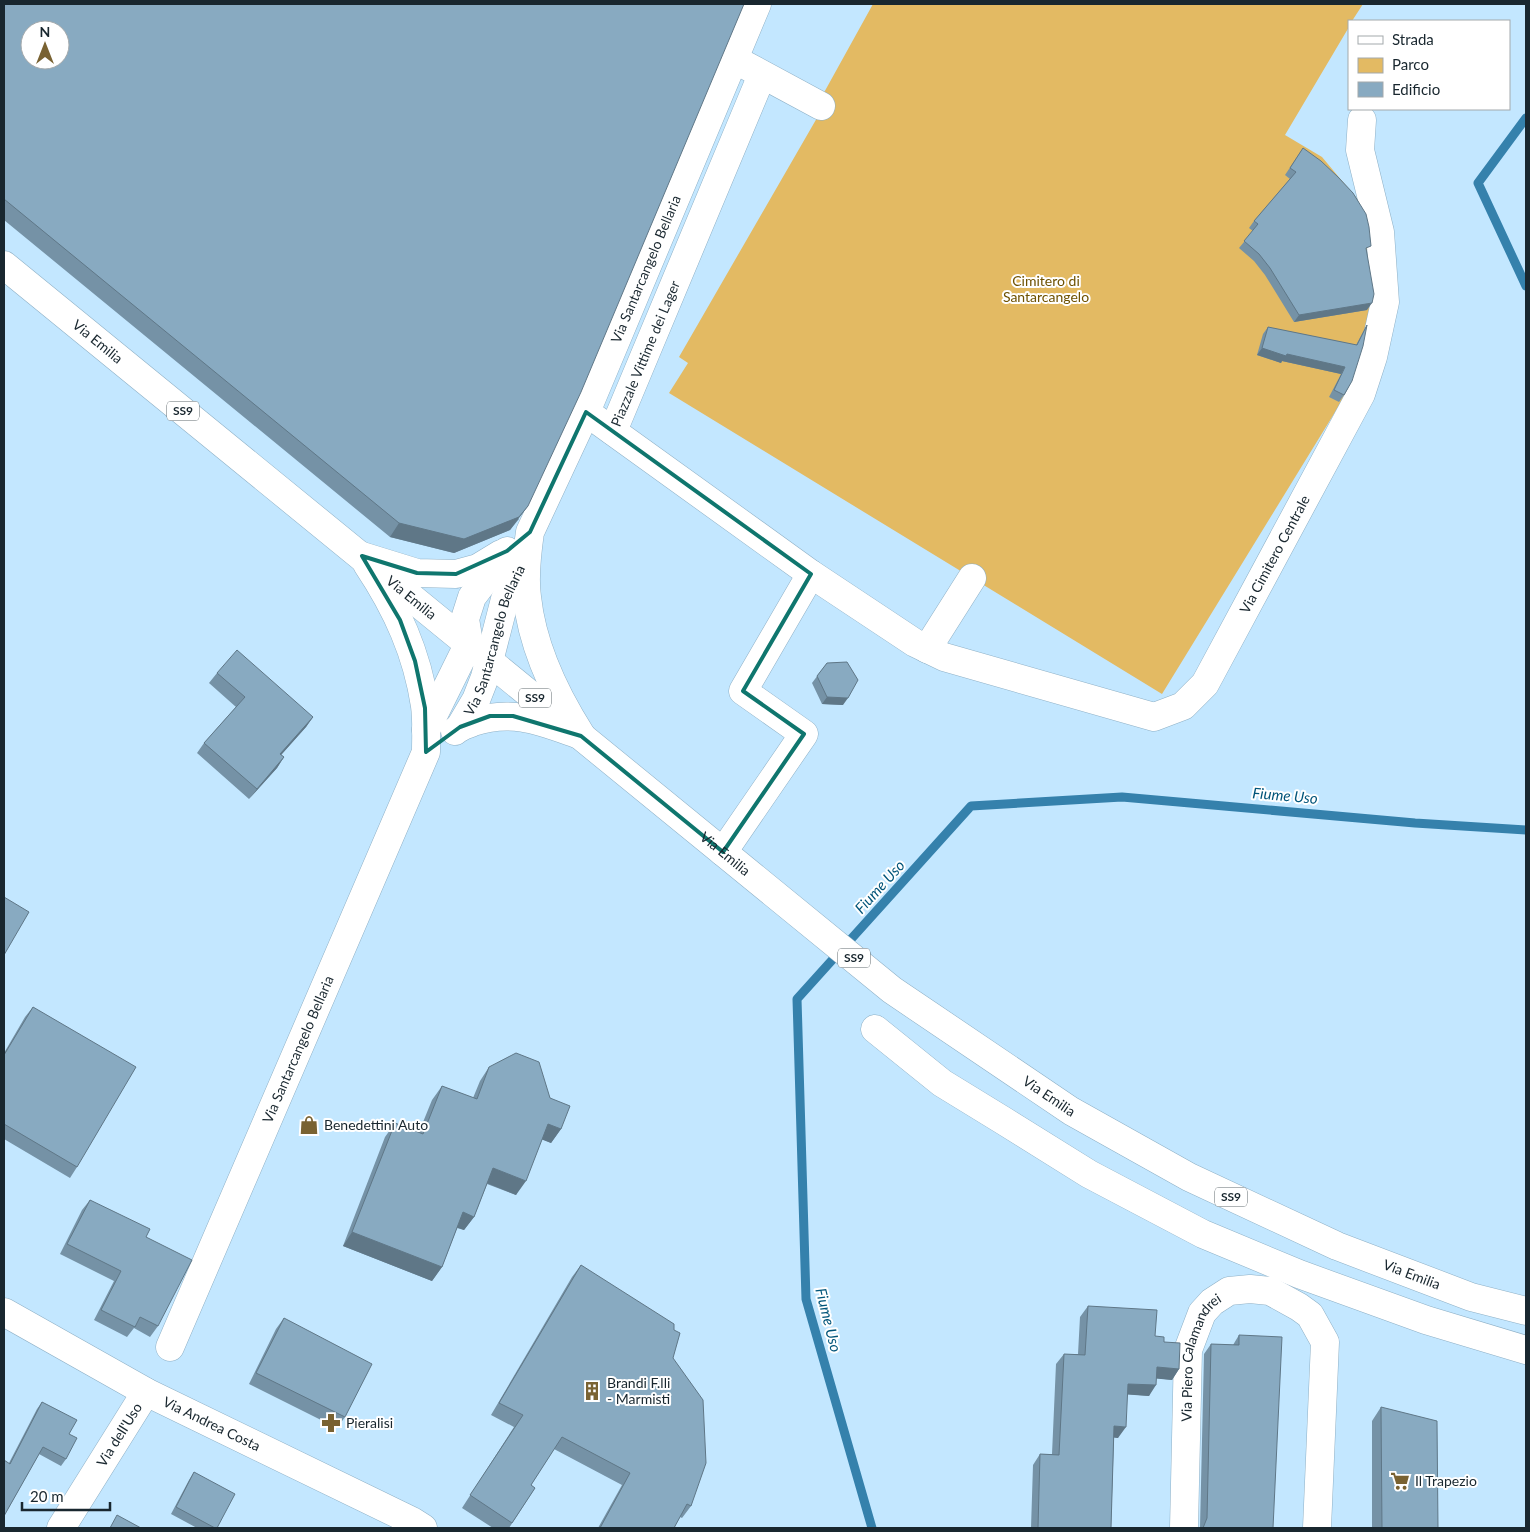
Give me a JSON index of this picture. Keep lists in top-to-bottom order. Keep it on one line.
{"streets":{"street":["Via Santarcangelo Bellaria","Via Emilia","Piazzale Vittime dei Lager","SS9","Via Cimitero Centrale","Via Piero Calamandrei","Via Andrea Costa","Via dell'Uso"]},"crossings":[["Via Santarcangelo Bellaria","Via Emilia"],["Piazzale Vittime dei Lager","Via Cimitero Centrale"],["Via Andrea Costa","Via dell'Uso"]],"water":["Fiume Uso"],"parks":["Cimitero di Santarcangelo"],"places":{"shop":["Benedettini Auto"],"building":["Brandi F.lli - Marmisti"],"pharmacy":["Pieralisi"],"supermarket":["Il Trapezio"]},"legend":["Strada","Parco","Edificio"],"scale_bar":"20 m","north":"top"}
